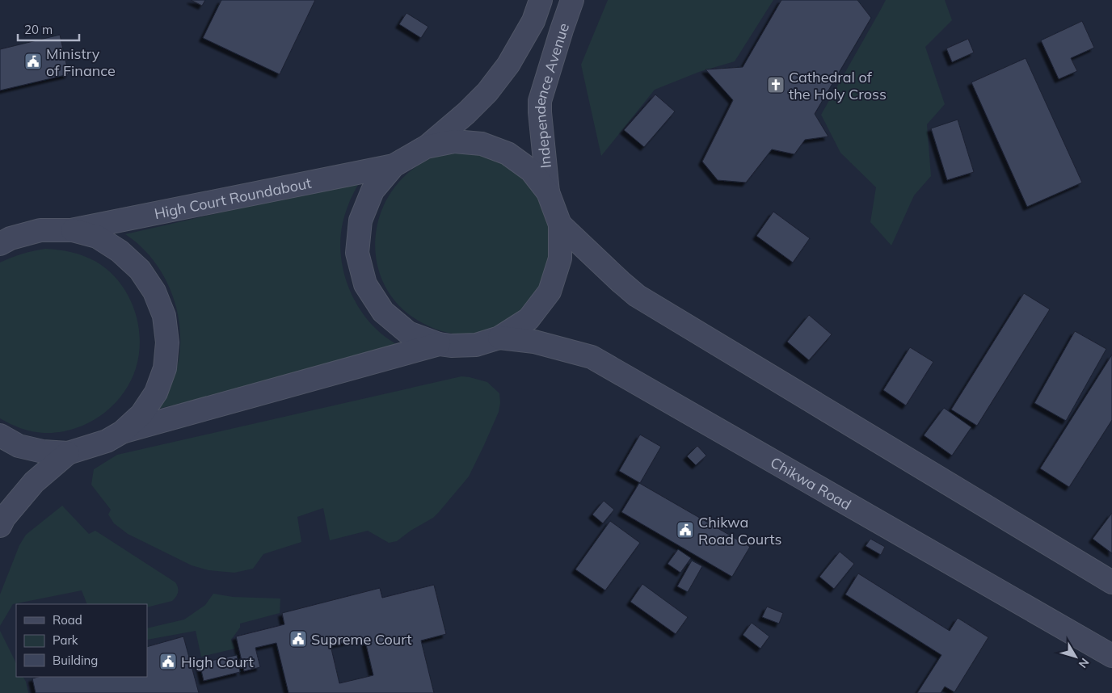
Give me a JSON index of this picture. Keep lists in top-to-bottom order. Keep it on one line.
{"streets":{"main road":["Independence Avenue","High Court Roundabout","Chikwa Road"]},"crossings":[["Independence Avenue","High Court Roundabout"],["High Court Roundabout","Chikwa Road"]],"places":{"public building":["Ministry of Finance","Chikwa Road Courts","Supreme Court","High Court"],"church":["Cathedral of the Holy Cross"]},"legend":["Road","Park","Building"],"scale_bar":"20 m","north":"bottom right"}
